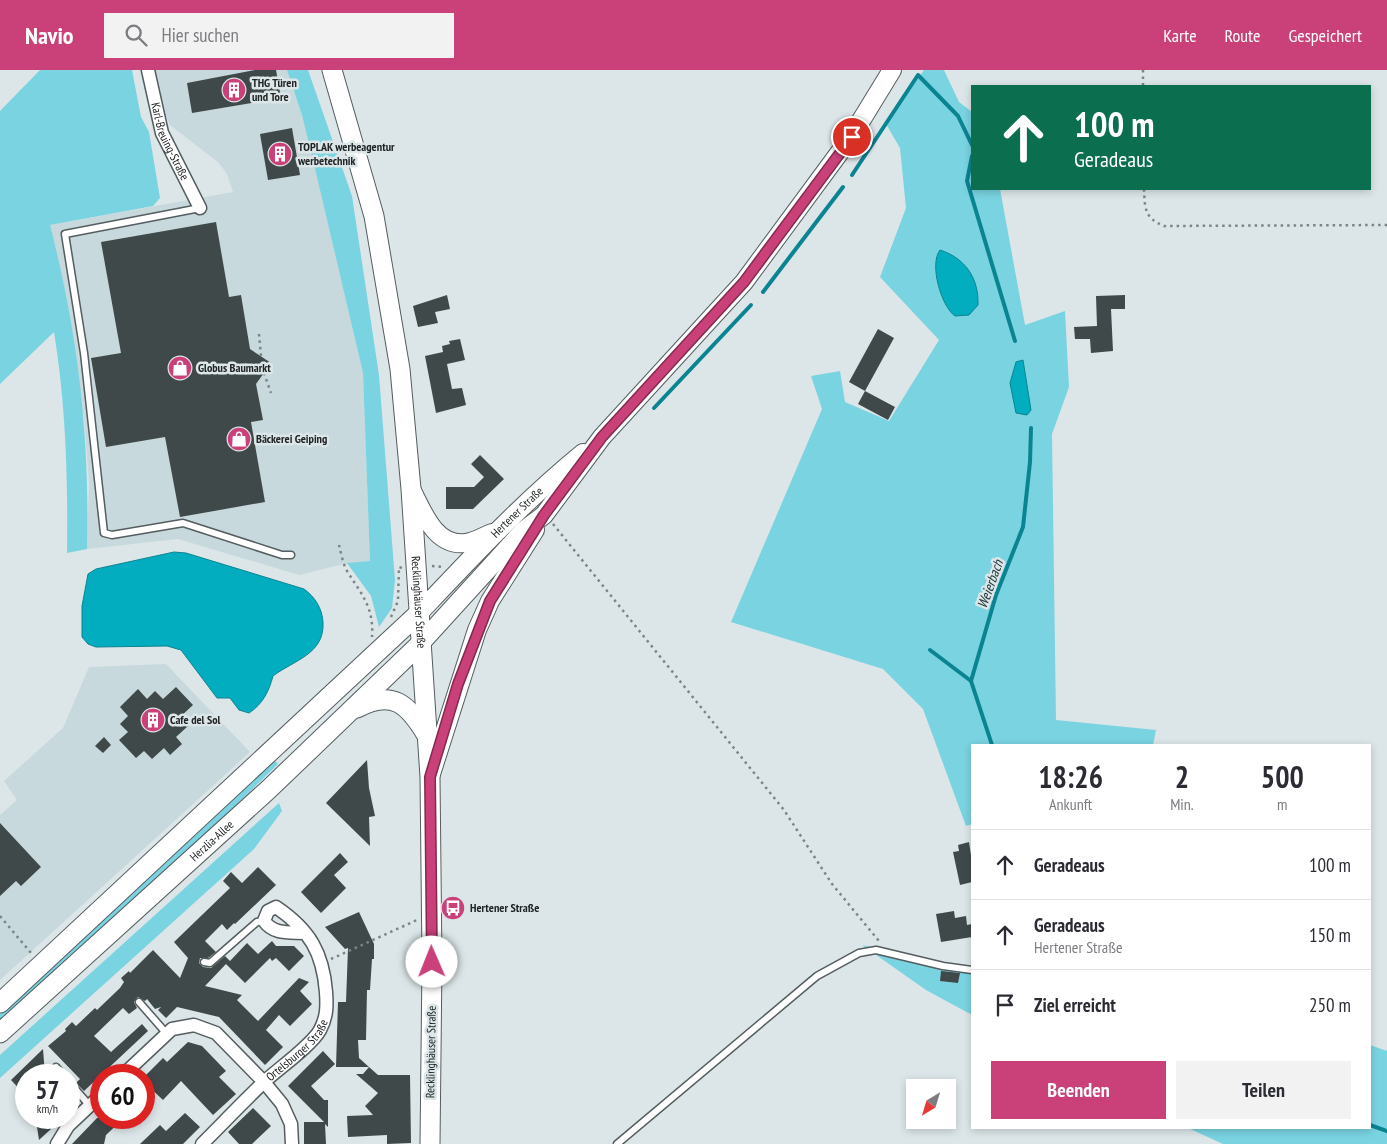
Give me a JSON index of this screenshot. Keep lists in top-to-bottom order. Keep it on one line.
{"streets":{"main road":["Hertener Straße","Recklinghäuser Straße","Herzlia-Allee"],"street":["Karl-Breuing-Straße","Ortelsburger Straße"]},"crossings":[["Hertener Straße","Recklinghäuser Straße"],["Hertener Straße","Herzlia-Allee"],["Recklinghäuser Straße","Herzlia-Allee"]],"water":["Weierbach"],"places":{"building":["THG Türen und Tore","TOPLAK werbeagentur werbetechnik","Cafe del Sol"],"shop":["Globus Baumarkt","Bäckerei Geiping"],"bus stop":["Hertener Straße"]},"north":"bottom left","page":{"header":"Navio","search":"Hier suchen","nav":["Karte","Route","Gespeichert"],"turn":["100 m","Geradeaus"],"eta":["18:26","Ankunft","2","Min.","500","m"],"list":[{"name":"Geradeaus","value":"100 m"},{"name":"Geradeaus","note":"Hertener Straße","value":"150 m"},{"name":"Ziel erreicht","value":"250 m"}],"buttons":["Beenden","Teilen"],"speed":"57 km/h","limit":"60"}}
